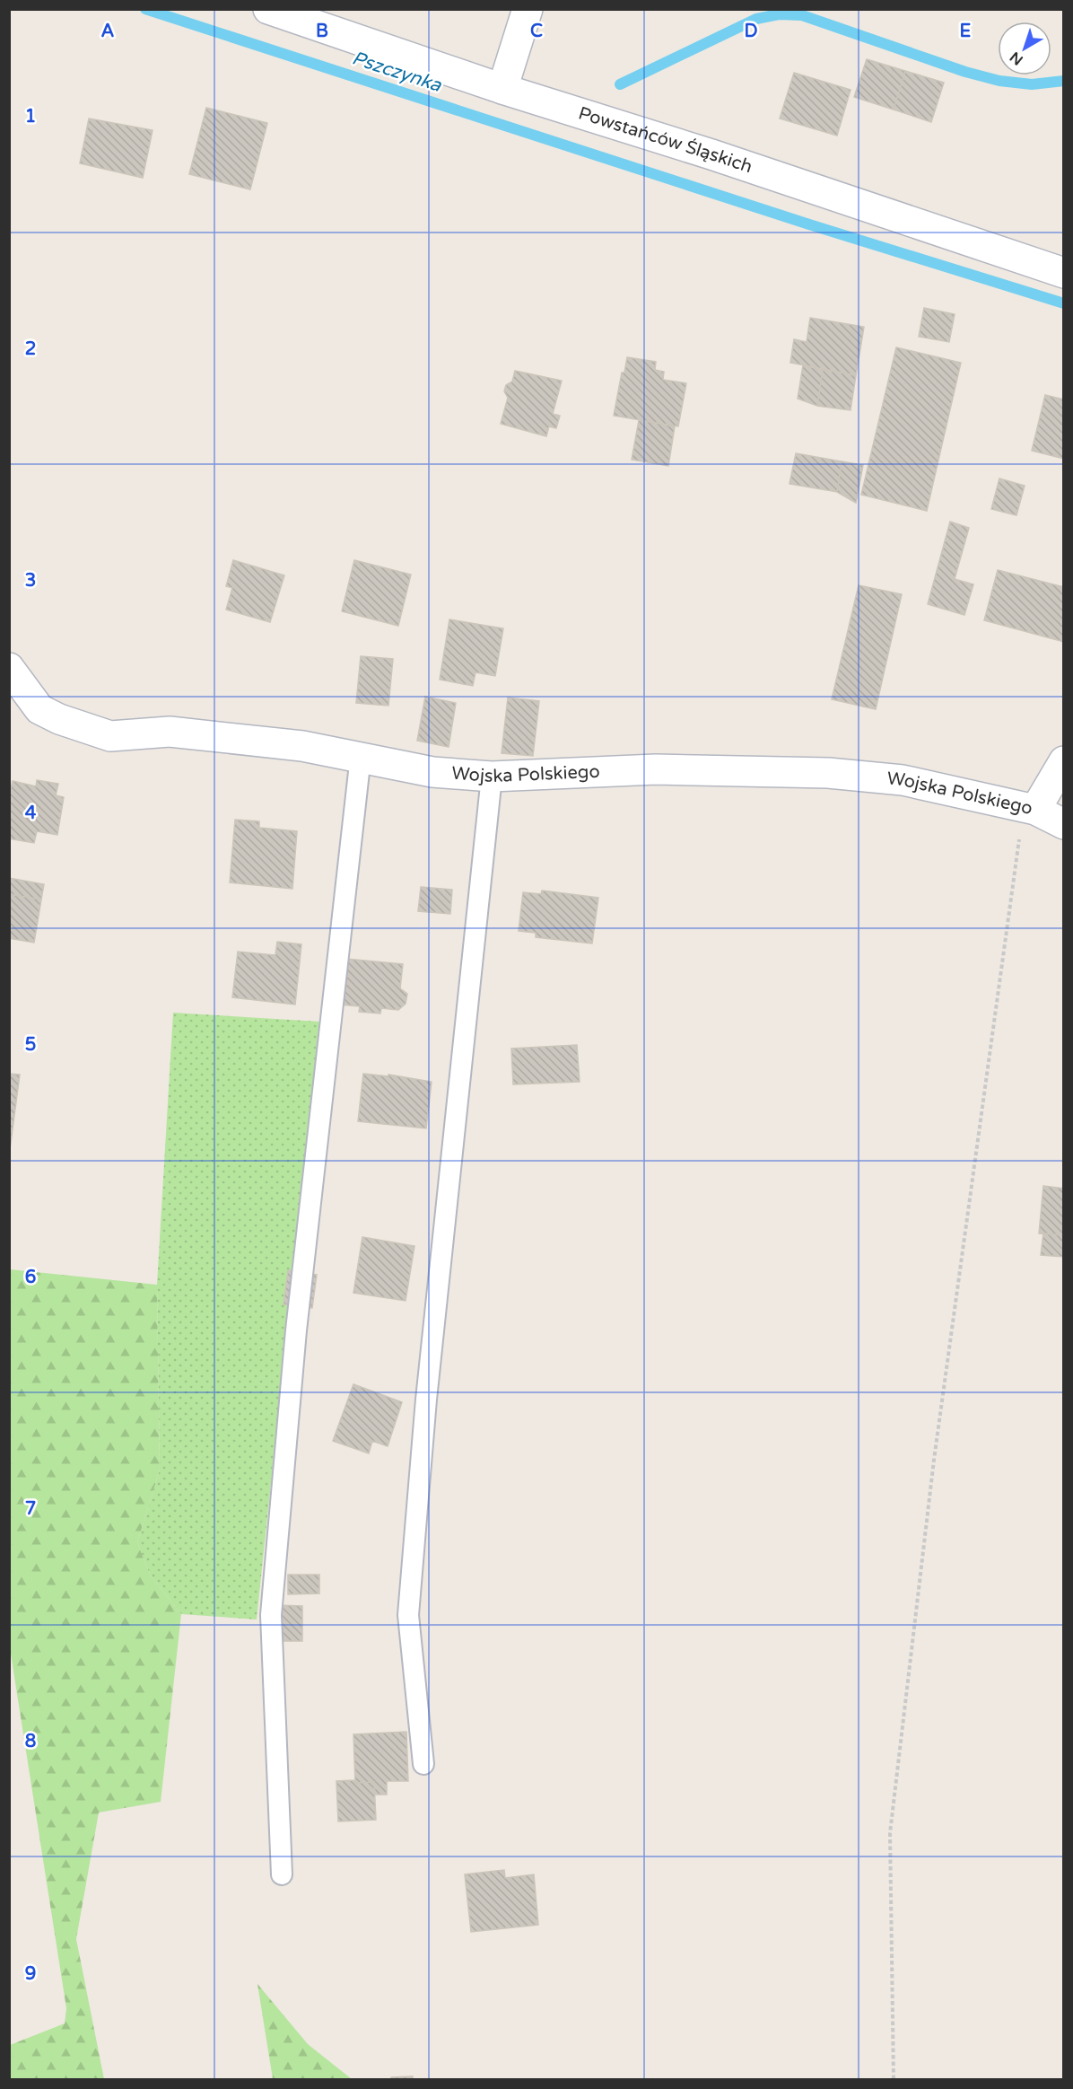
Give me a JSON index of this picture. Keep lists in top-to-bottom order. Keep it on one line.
{"streets":{"street":["Powstańców Śląskich","Wojska Polskiego"]},"water":["Pszczynka"],"north":"bottom left","grid":{"columns":["A","B","C","D","E"],"rows":["1","2","3","4","5","6","7","8","9"]}}
